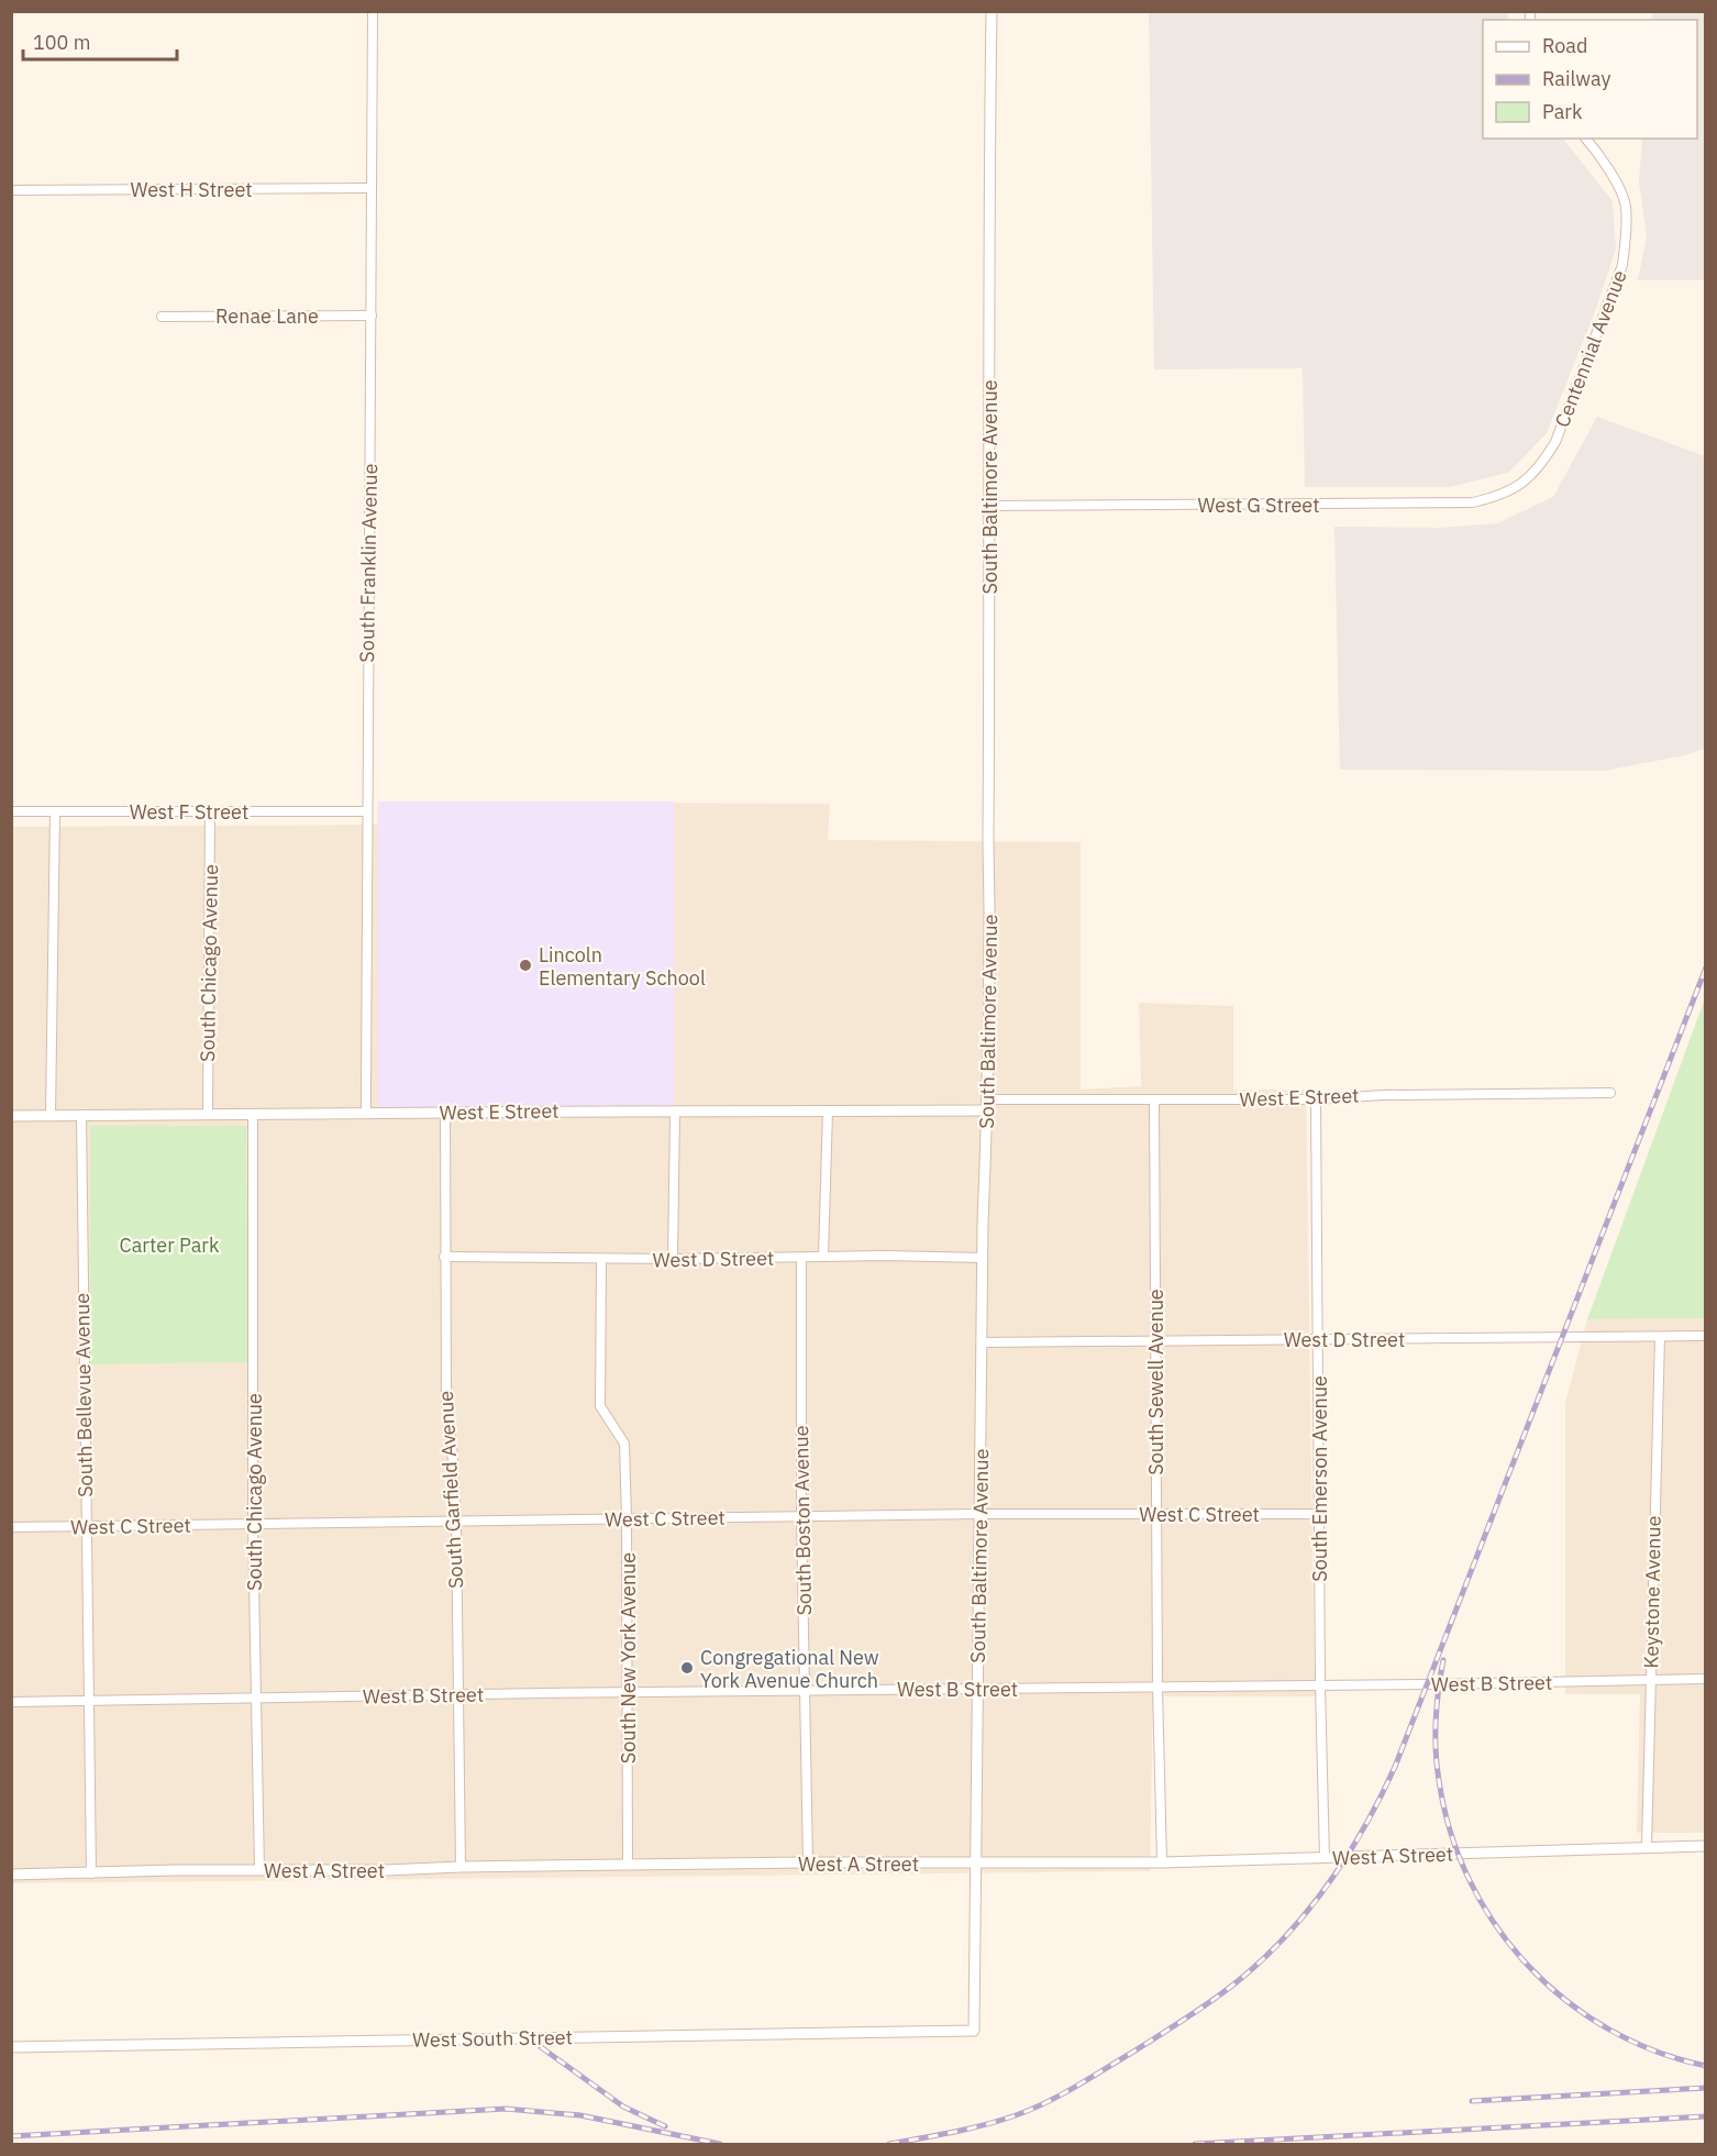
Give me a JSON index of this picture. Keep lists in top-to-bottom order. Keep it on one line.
{"streets":{"street":["West H Street","Renae Lane","Centennial Avenue","South Baltimore Avenue","West G Street","South Franklin Avenue","West F Street","South Chicago Avenue","West E Street","West D Street","South Sewell Avenue","South Bellevue Avenue","South Emerson Avenue","South Garfield Avenue","West C Street","South Boston Avenue","Keystone Avenue","South New York Avenue","West B Street","West A Street","West South Street"]},"crossings":[["West H Street","South Franklin Avenue"],["Renae Lane","South Franklin Avenue"],["Centennial Avenue","West G Street"],["South Baltimore Avenue","West G Street"],["South Baltimore Avenue","West E Street"],["South Baltimore Avenue","West D Street"],["South Baltimore Avenue","West C Street"],["South Baltimore Avenue","West B Street"],["South Baltimore Avenue","West A Street"],["South Baltimore Avenue","West South Street"],["South Franklin Avenue","West F Street"],["South Franklin Avenue","West E Street"],["West F Street","South Chicago Avenue"],["South Chicago Avenue","West E Street"],["South Chicago Avenue","West C Street"],["South Chicago Avenue","West B Street"],["South Chicago Avenue","West A Street"],["West E Street","South Sewell Avenue"],["West E Street","South Bellevue Avenue"],["West E Street","South Emerson Avenue"],["West E Street","South Garfield Avenue"],["West D Street","South Sewell Avenue"],["West D Street","South Emerson Avenue"],["West D Street","South Garfield Avenue"],["West D Street","South Boston Avenue"],["West D Street","Keystone Avenue"],["West D Street","South New York Avenue"],["South Sewell Avenue","West C Street"],["South Sewell Avenue","West B Street"],["South Sewell Avenue","West A Street"],["South Bellevue Avenue","West C Street"],["South Bellevue Avenue","West B Street"],["South Bellevue Avenue","West A Street"],["South Emerson Avenue","West C Street"],["South Emerson Avenue","West B Street"],["South Emerson Avenue","West A Street"],["South Garfield Avenue","West C Street"],["South Garfield Avenue","West B Street"],["South Garfield Avenue","West A Street"],["West C Street","South Boston Avenue"],["West C Street","South New York Avenue"],["South Boston Avenue","West B Street"],["South Boston Avenue","West A Street"],["Keystone Avenue","West B Street"],["Keystone Avenue","West A Street"],["South New York Avenue","West B Street"],["South New York Avenue","West A Street"]],"parks":["Carter Park"],"places":["Lincoln Elementary School","Congregational New York Avenue Church"],"legend":["Road","Railway","Park"],"scale_bar":"100 m"}
